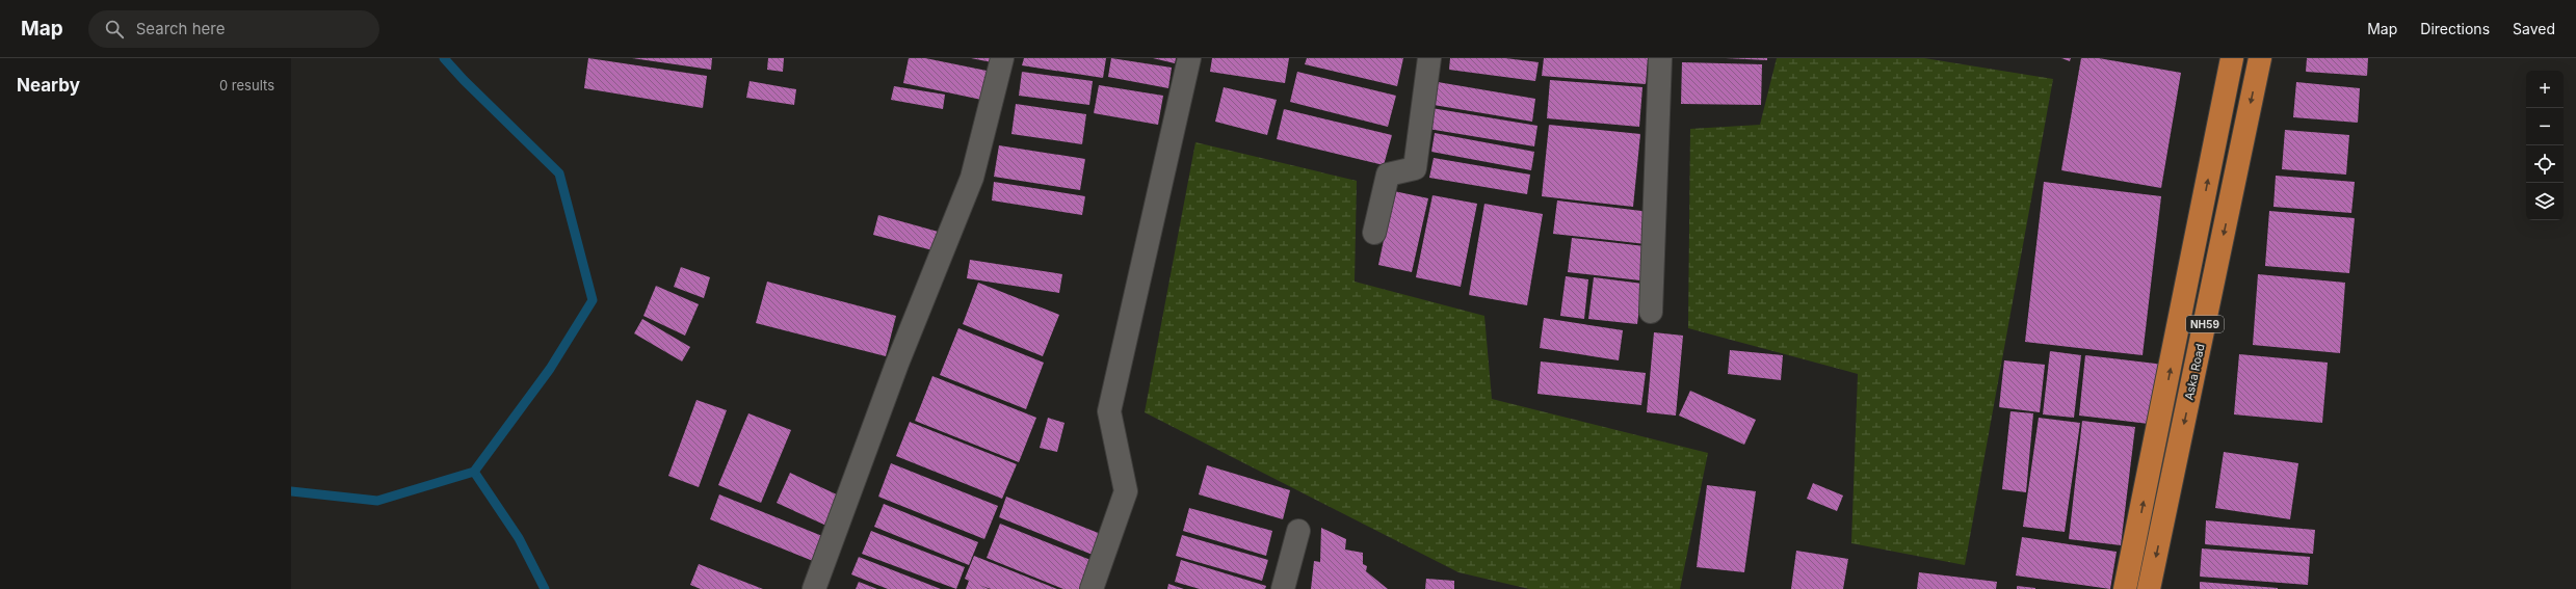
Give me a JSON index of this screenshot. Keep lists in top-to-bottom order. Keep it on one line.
{"streets":{"highway":["NH59","Aska Road"]},"page":{"header":"Map","search":"Search here","nav":["Map","Directions","Saved"],"heading":["Nearby","0 results"],"map_buttons":["+","−"]}}
